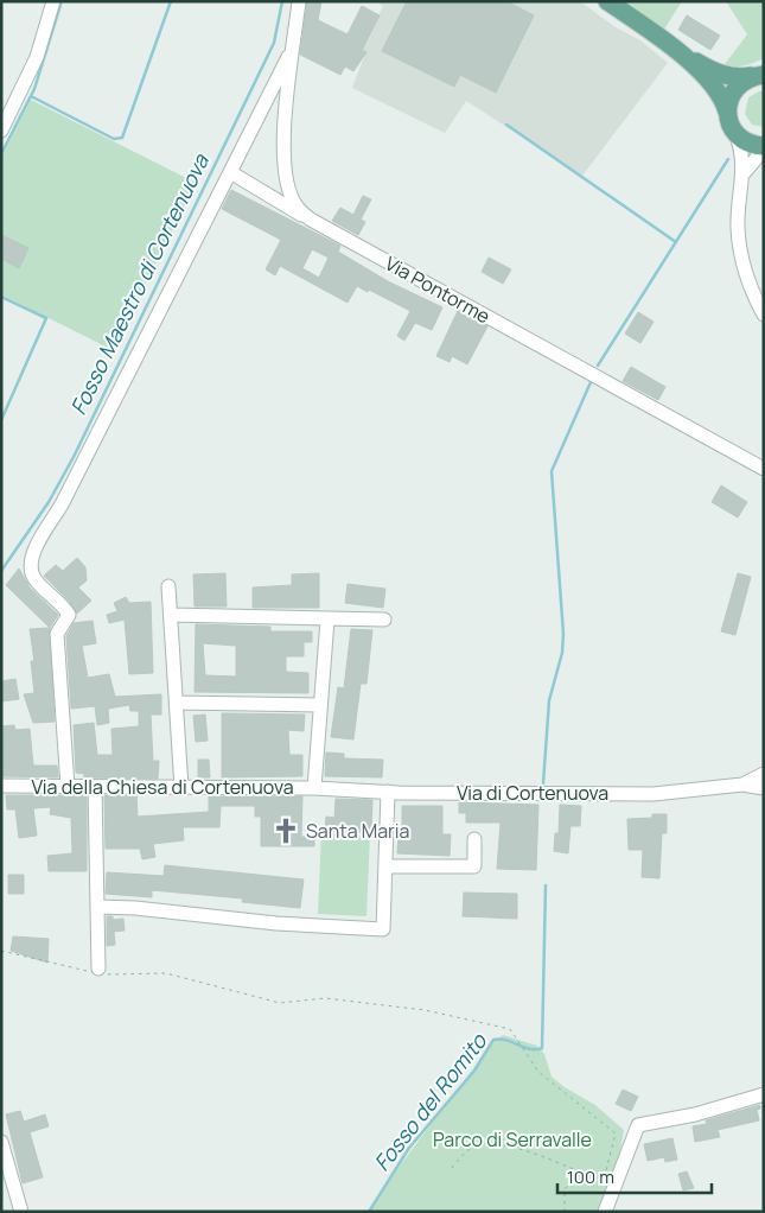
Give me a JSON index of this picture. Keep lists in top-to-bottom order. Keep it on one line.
{"streets":{"street":["Via Pontorme","Via della Chiesa di Cortenuova","Via di Cortenuova"]},"crossings":[["Via della Chiesa di Cortenuova","Via di Cortenuova"]],"water":["Fosso Maestro di Cortenuova","Fosso del Romito"],"parks":["Parco di Serravalle"],"places":{"church":["Santa Maria"]},"scale_bar":"100 m"}
